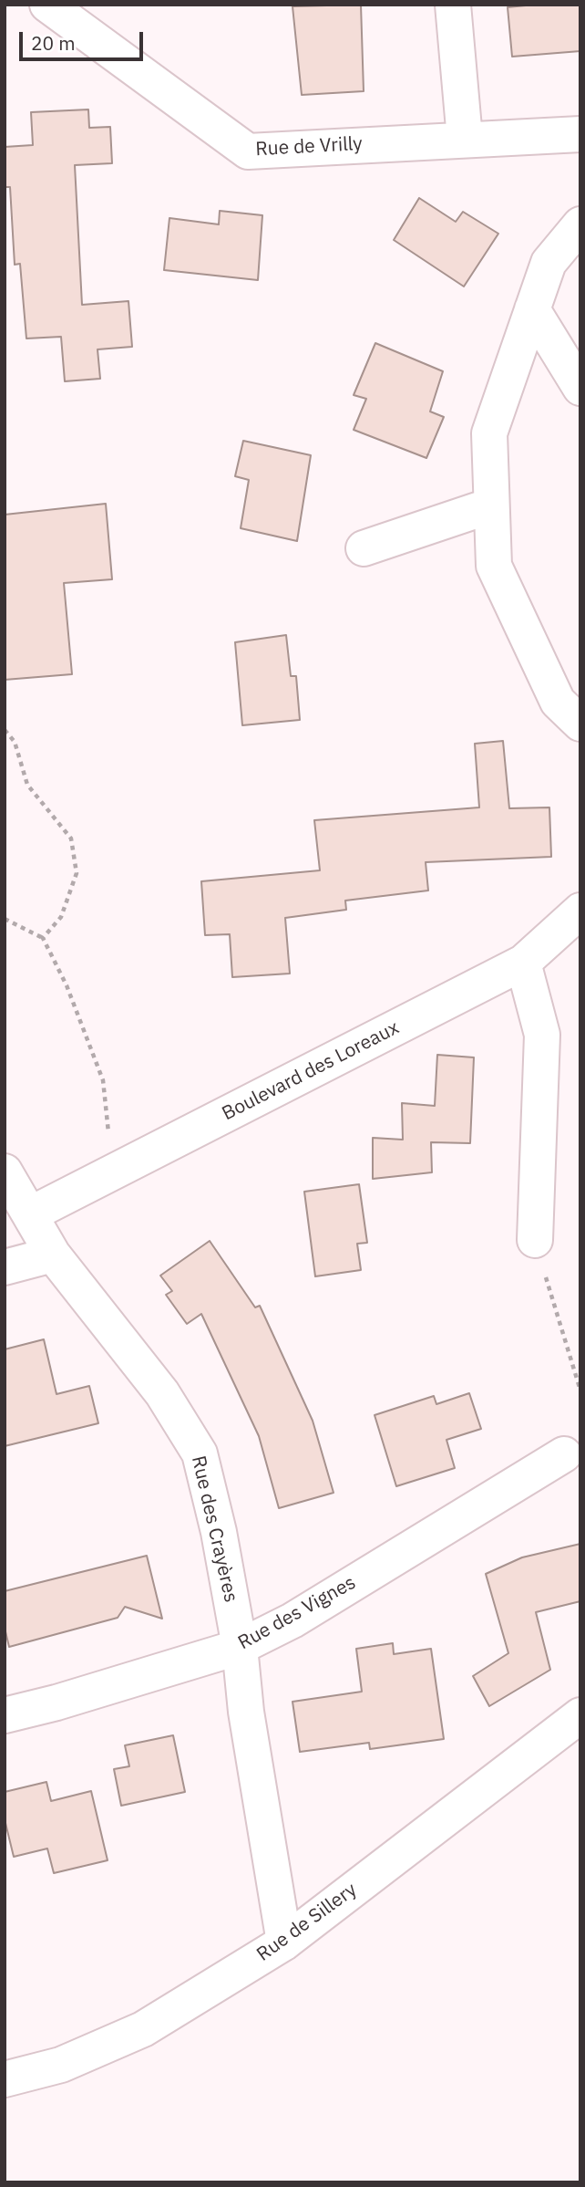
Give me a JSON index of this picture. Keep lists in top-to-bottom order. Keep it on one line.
{"streets":{"street":["Rue de Vrilly","Boulevard des Loreaux","Rue des Crayères","Rue des Vignes","Rue de Sillery"]},"crossings":[["Boulevard des Loreaux","Rue des Crayères"],["Rue des Crayères","Rue des Vignes"],["Rue des Crayères","Rue de Sillery"]],"scale_bar":"20 m"}
